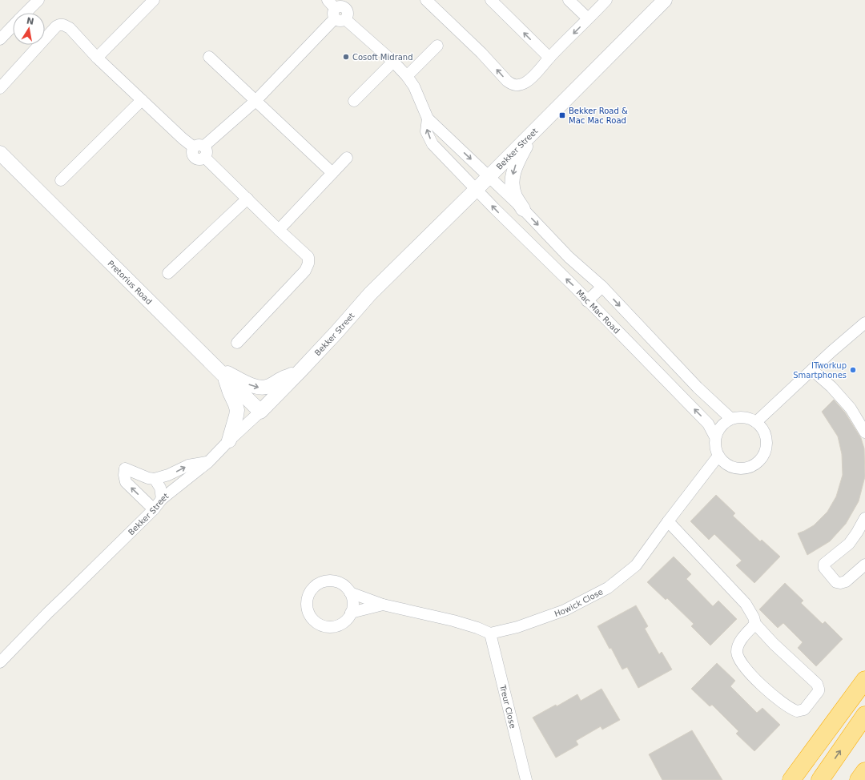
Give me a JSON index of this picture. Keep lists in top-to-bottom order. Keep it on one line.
{"streets":{"street":["Bekker Street","Pretorius Road","Mac Mac Road","Howick Close","Treur Close"]},"crossings":[["Bekker Street","Pretorius Road"],["Bekker Street","Mac Mac Road"],["Mac Mac Road","Howick Close"],["Howick Close","Treur Close"]],"places":{"other":["Cosoft Midrand","ITworkup Smartphones"],"transit":["Bekker Road & Mac Mac Road"]},"north":"top"}
